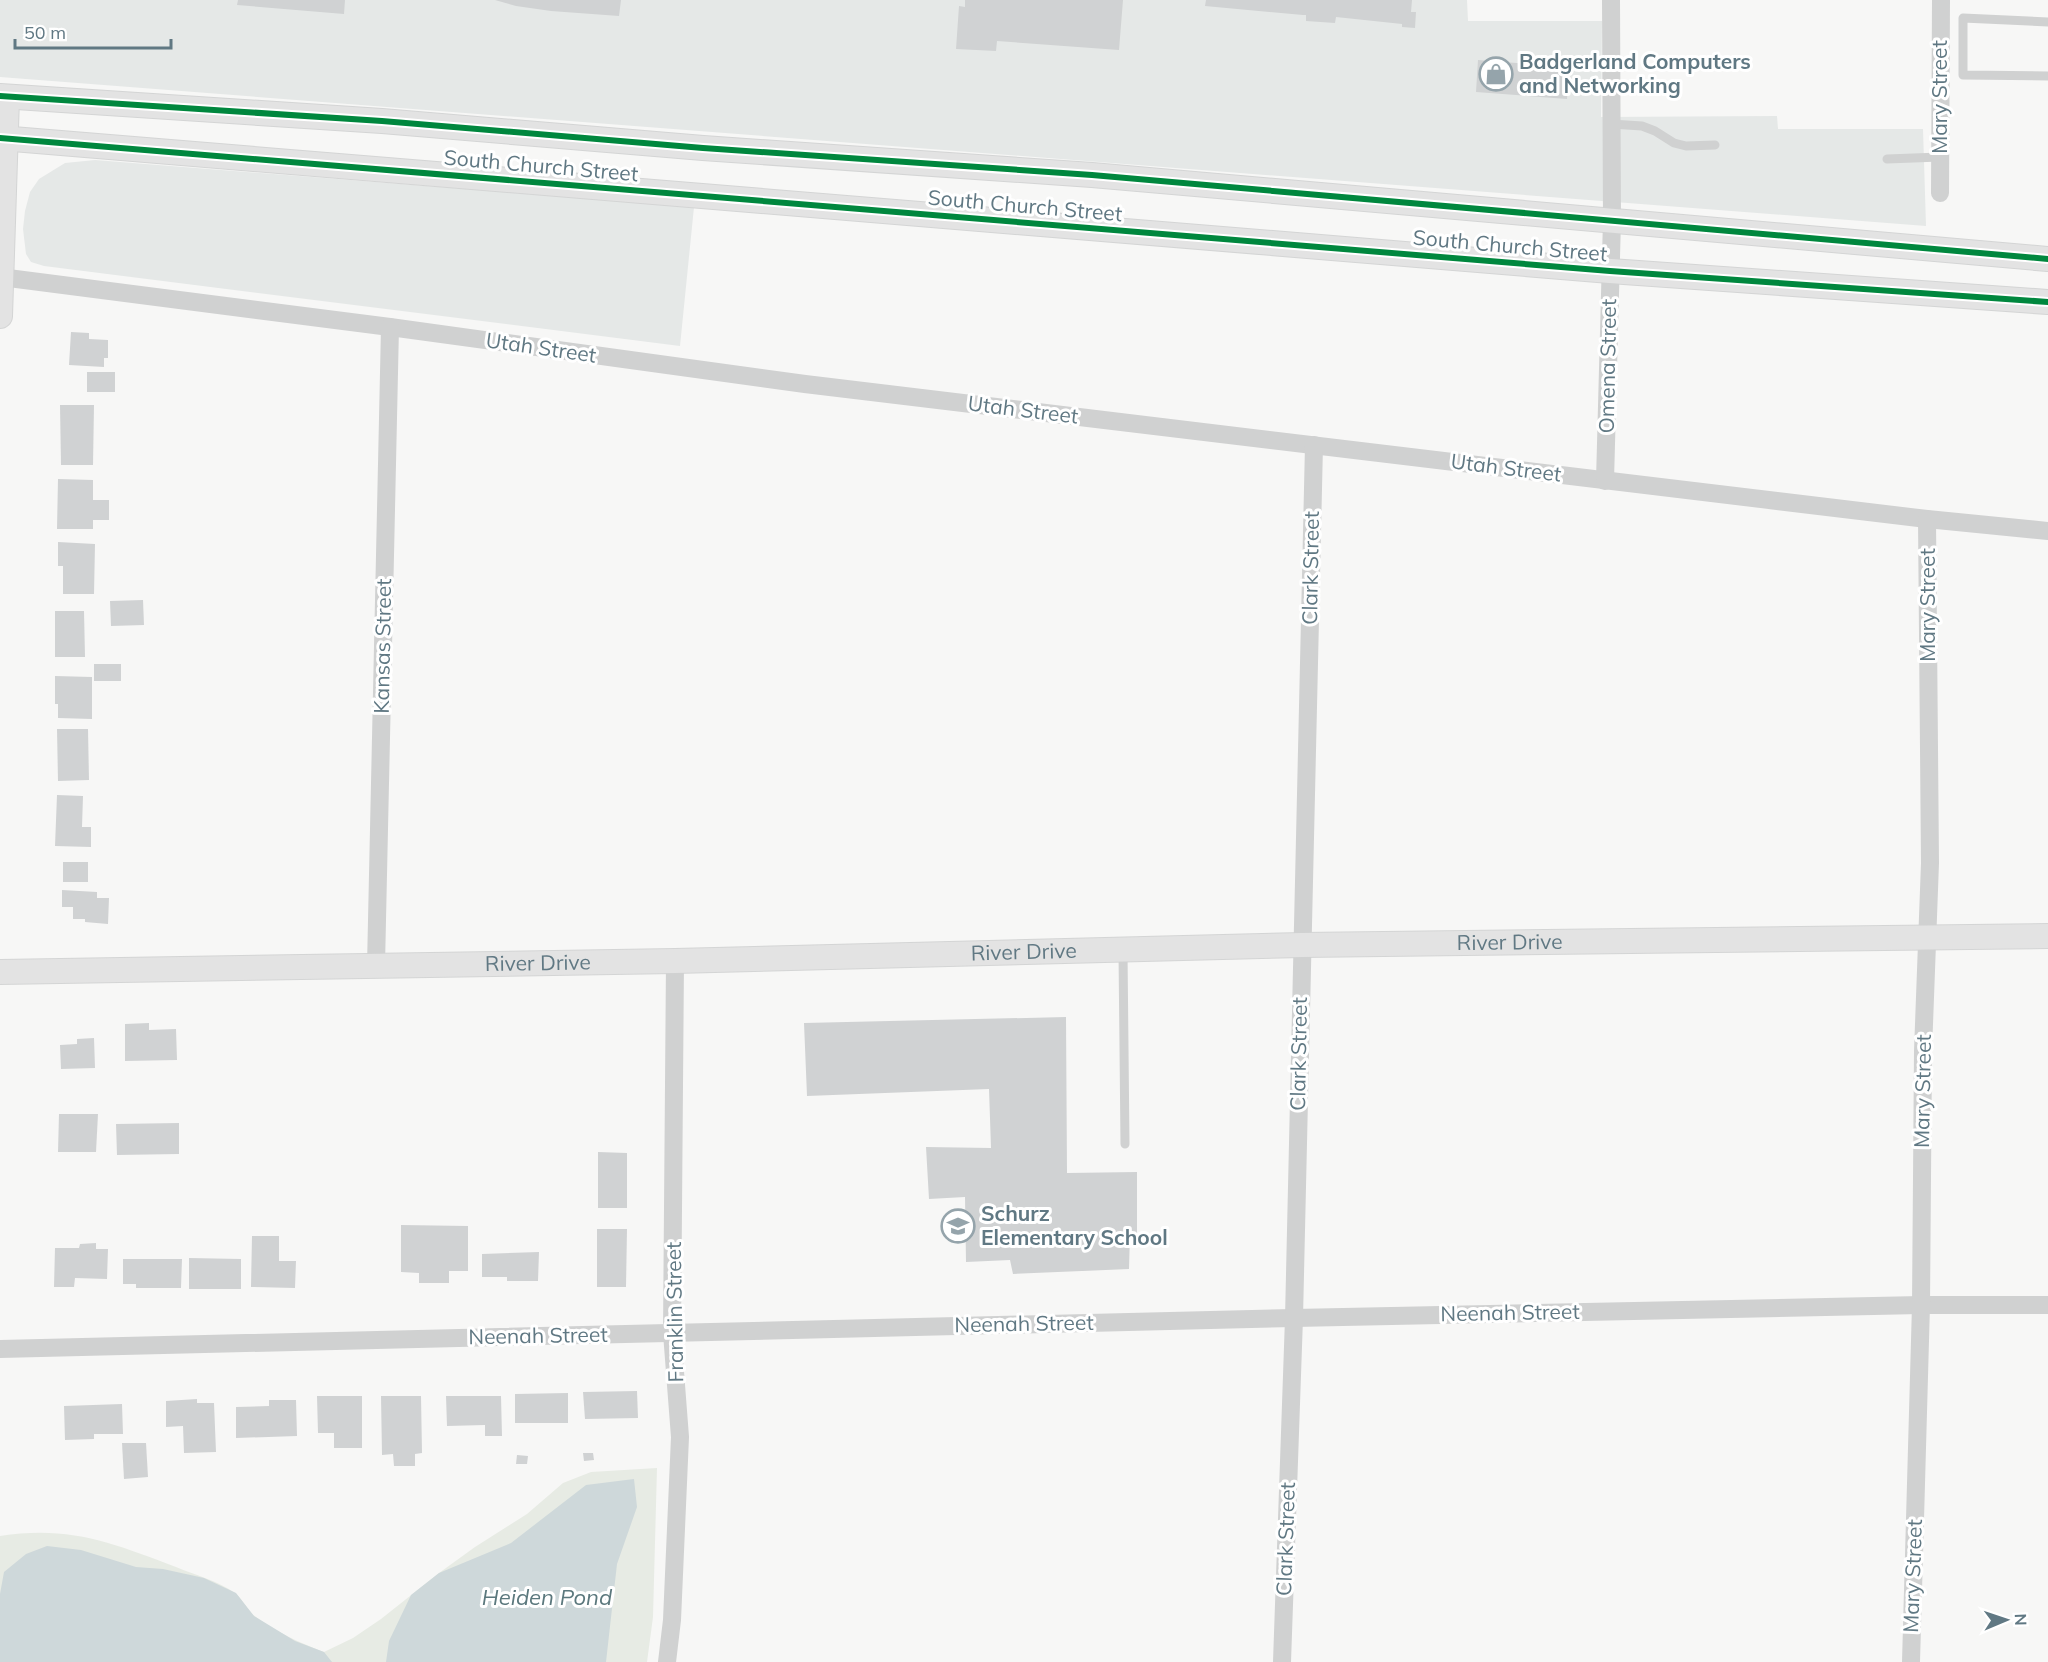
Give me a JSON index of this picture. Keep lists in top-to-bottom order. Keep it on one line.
{"streets":{"main road":["South Church Street","River Drive"],"street":["Mary Street","Utah Street","Omena Street","Clark Street","Kansas Street","Franklin Street","Neenah Street"]},"crossings":[["Mary Street","Utah Street"],["Mary Street","River Drive"],["Mary Street","Neenah Street"],["South Church Street","Omena Street"],["Utah Street","Omena Street"],["Utah Street","Clark Street"],["Utah Street","Kansas Street"],["Clark Street","River Drive"],["Clark Street","Neenah Street"],["Kansas Street","River Drive"],["River Drive","Franklin Street"],["Franklin Street","Neenah Street"]],"water":["Heiden Pond"],"places":{"shop":["Badgerland Computers and Networking"],"school or university":["Schurz Elementary School"]},"scale_bar":"50 m","north":"right"}
